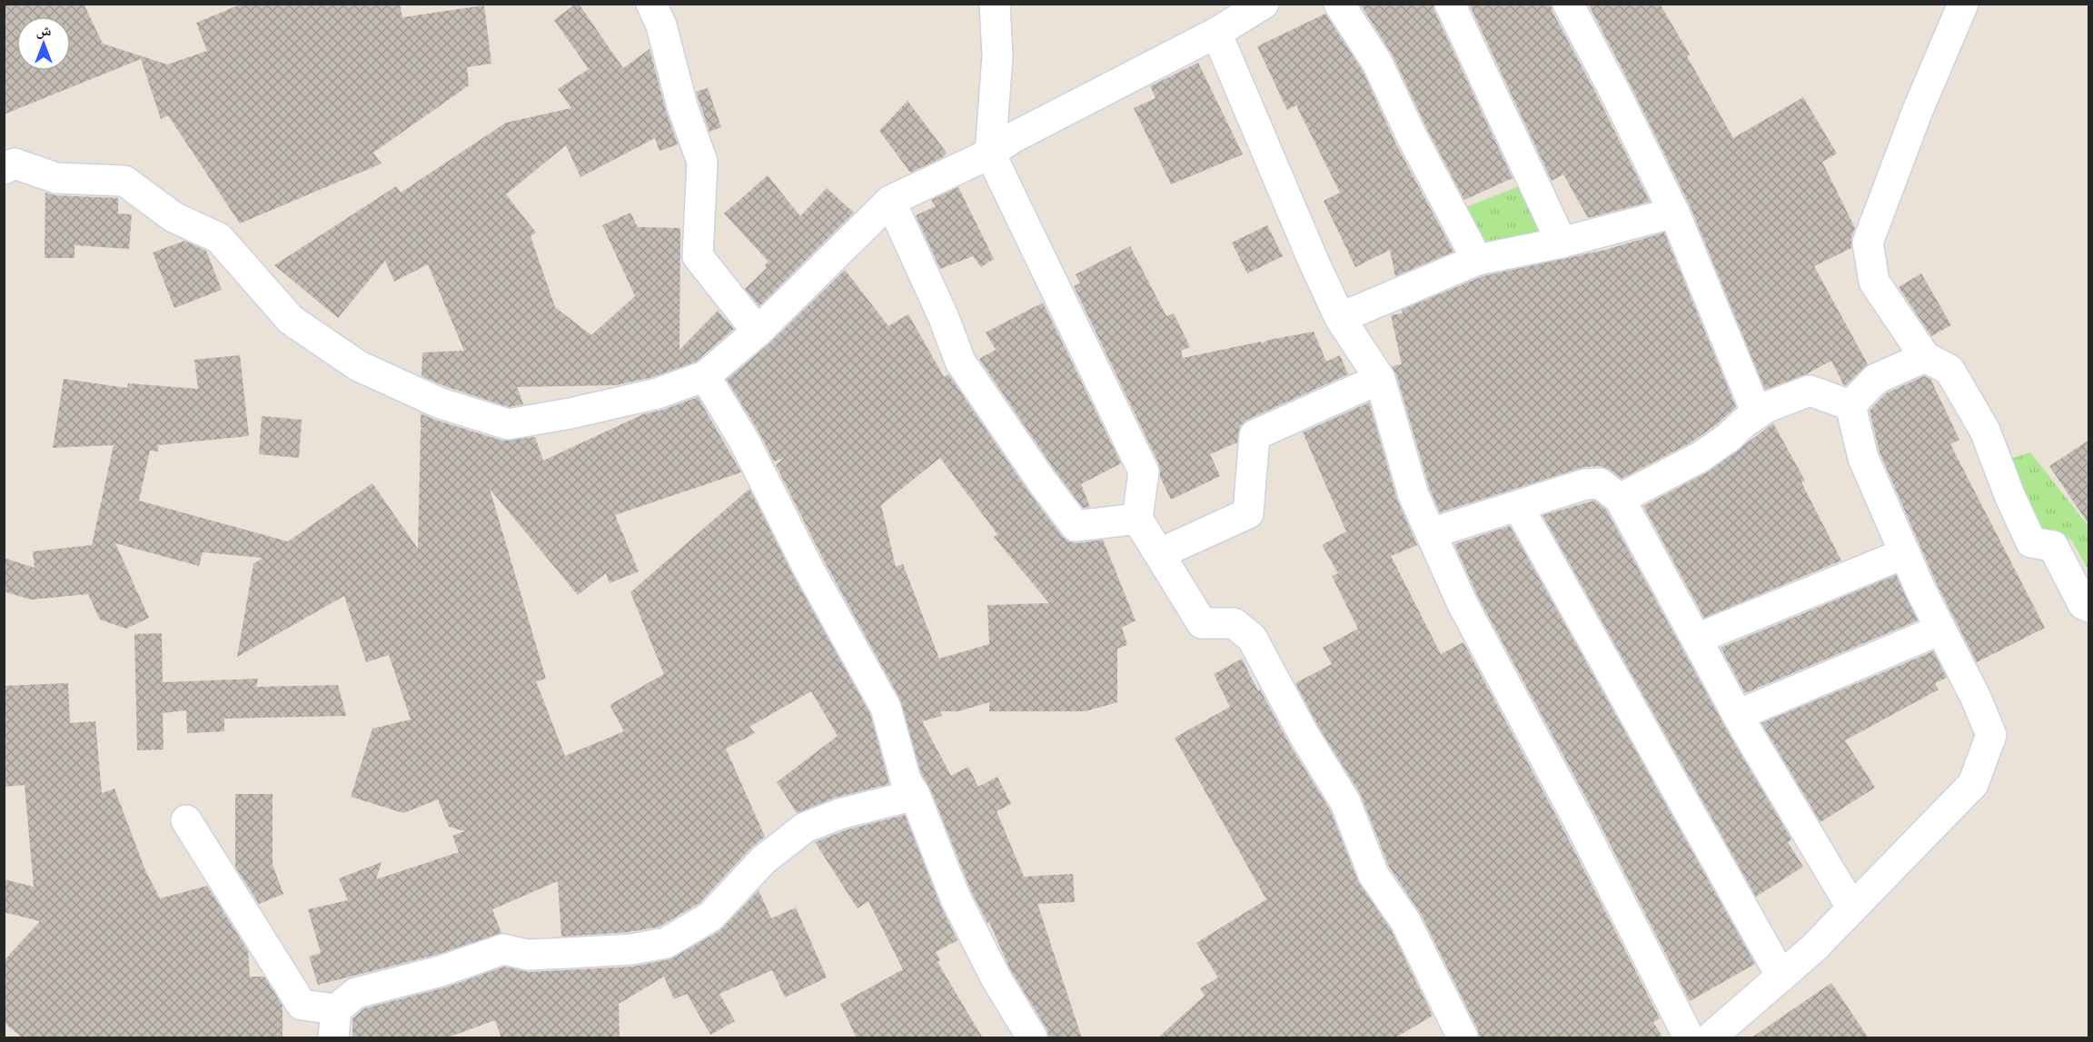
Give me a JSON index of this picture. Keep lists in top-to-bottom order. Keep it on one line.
{"north":"top"}
